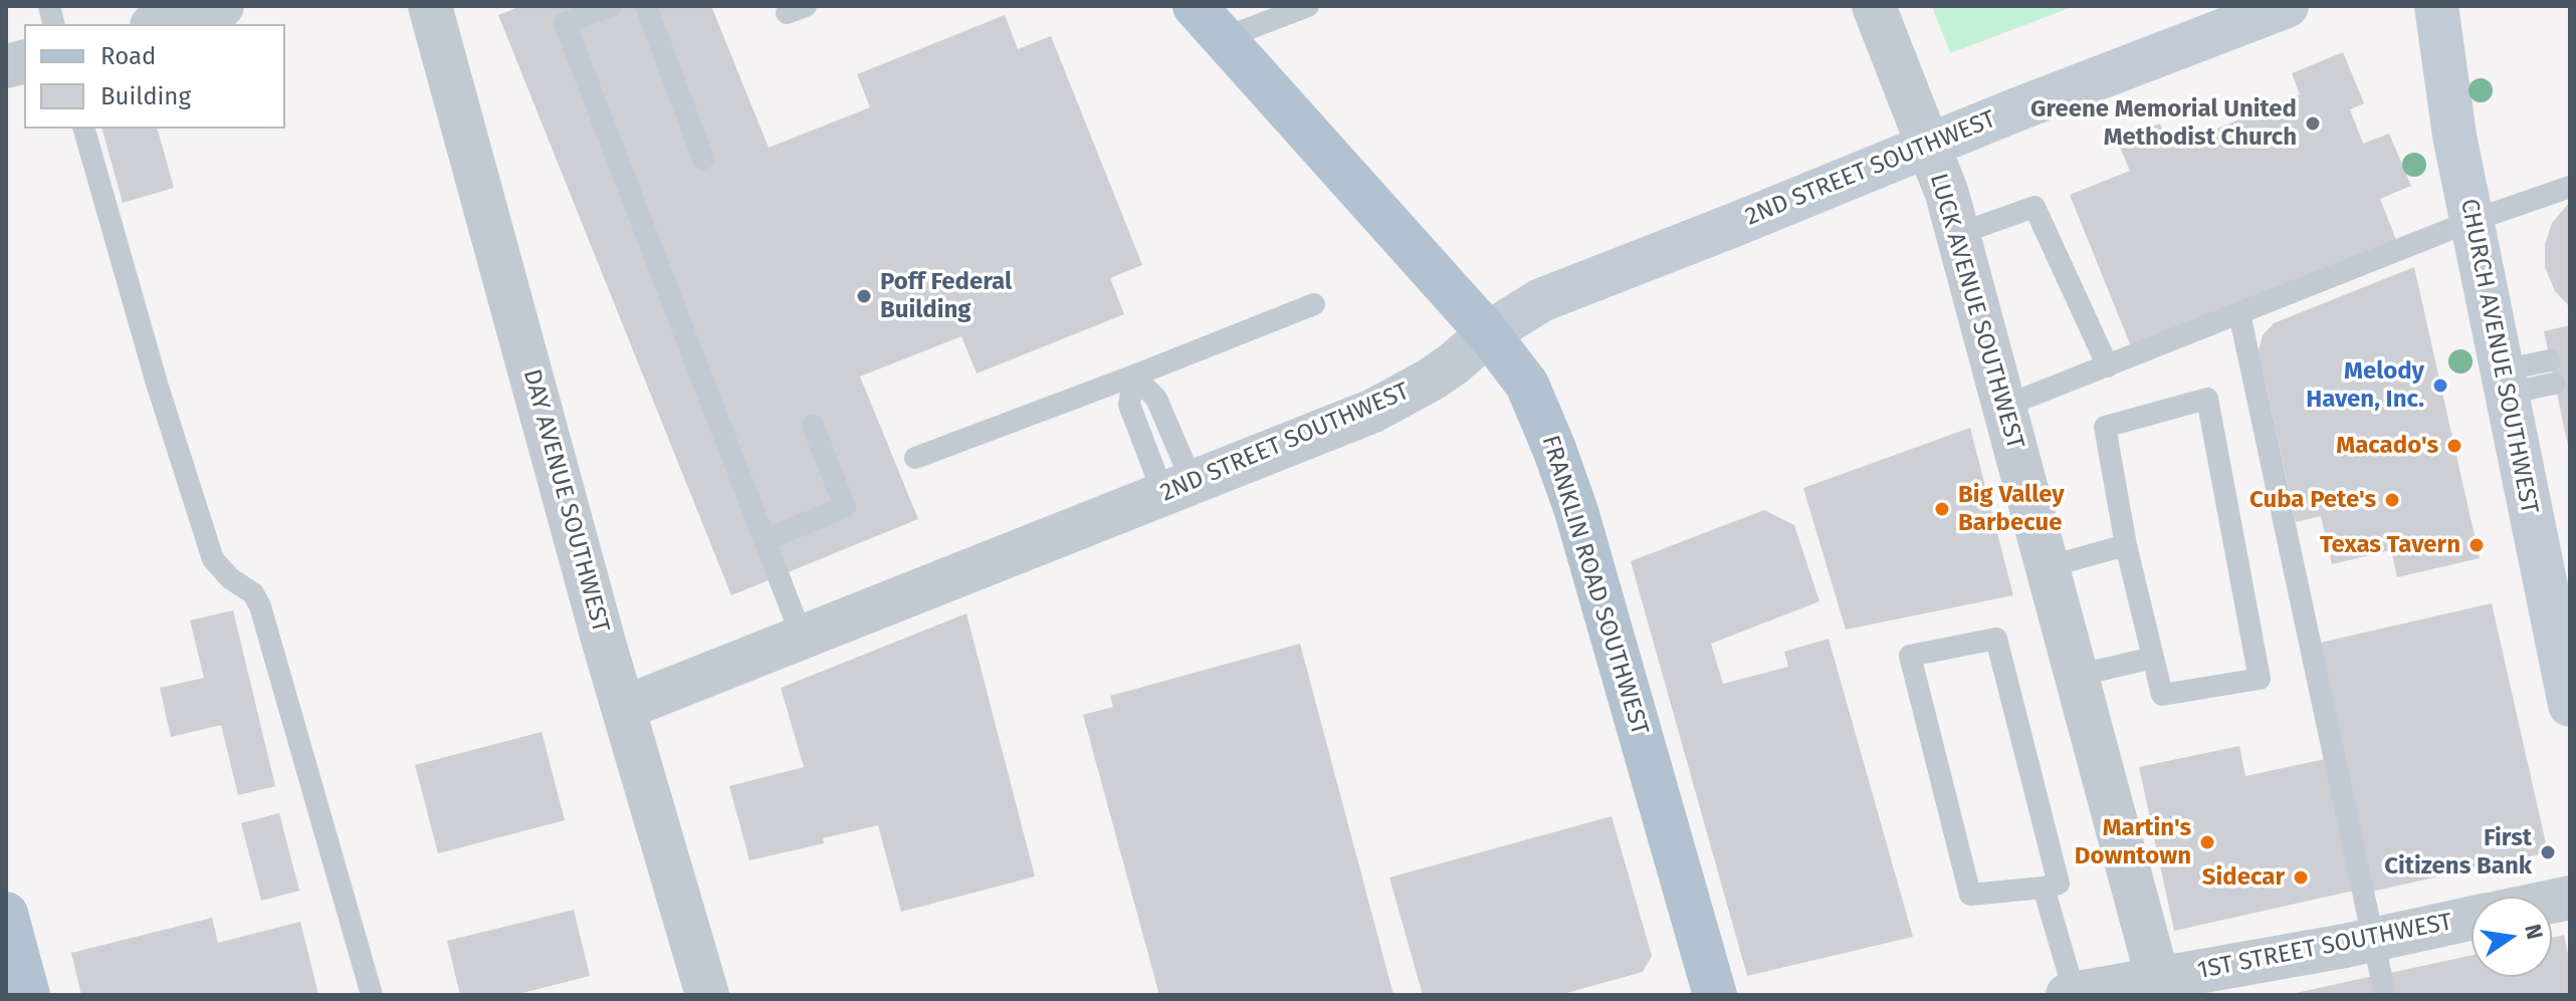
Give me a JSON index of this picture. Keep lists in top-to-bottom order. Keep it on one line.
{"streets":{"main road":["2ND STREET SOUTHWEST","CHURCH AVENUE SOUTHWEST","FRANKLIN ROAD SOUTHWEST"],"street":["LUCK AVENUE SOUTHWEST","DAY AVENUE SOUTHWEST","1ST STREET SOUTHWEST"]},"crossings":[["2ND STREET SOUTHWEST","LUCK AVENUE SOUTHWEST"],["2ND STREET SOUTHWEST","DAY AVENUE SOUTHWEST"],["2ND STREET SOUTHWEST","FRANKLIN ROAD SOUTHWEST"],["LUCK AVENUE SOUTHWEST","1ST STREET SOUTHWEST"]],"places":["Greene Memorial United Methodist Church","Poff Federal Building","Melody Haven, Inc.","Macado's","Cuba Pete's","Big Valley Barbecue","Texas Tavern","Martin's Downtown","First Citizens Bank","Sidecar"],"legend":["Road","Building"],"north":"right"}
